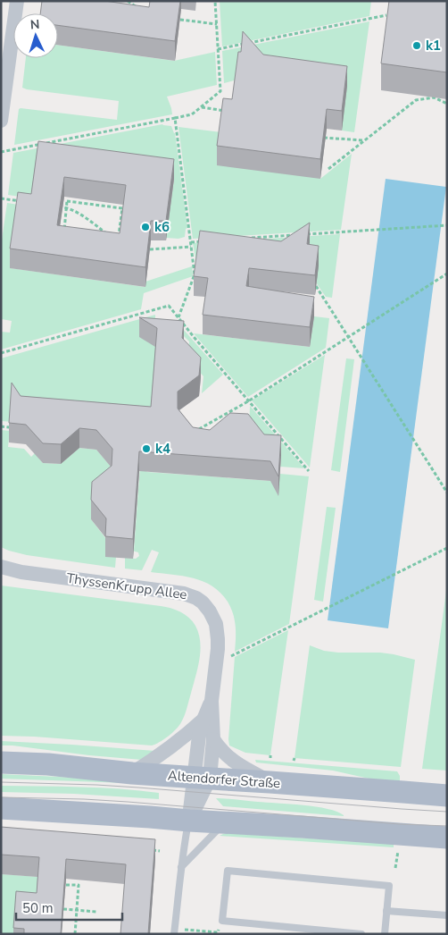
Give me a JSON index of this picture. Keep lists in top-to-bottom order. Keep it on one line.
{"streets":{"main road":["Altendorfer Straße"],"street":["ThyssenKrupp Allee"]},"crossings":[["ThyssenKrupp Allee","Altendorfer Straße"]],"places":["k1","k6","k4"],"scale_bar":"50 m","north":"top"}
